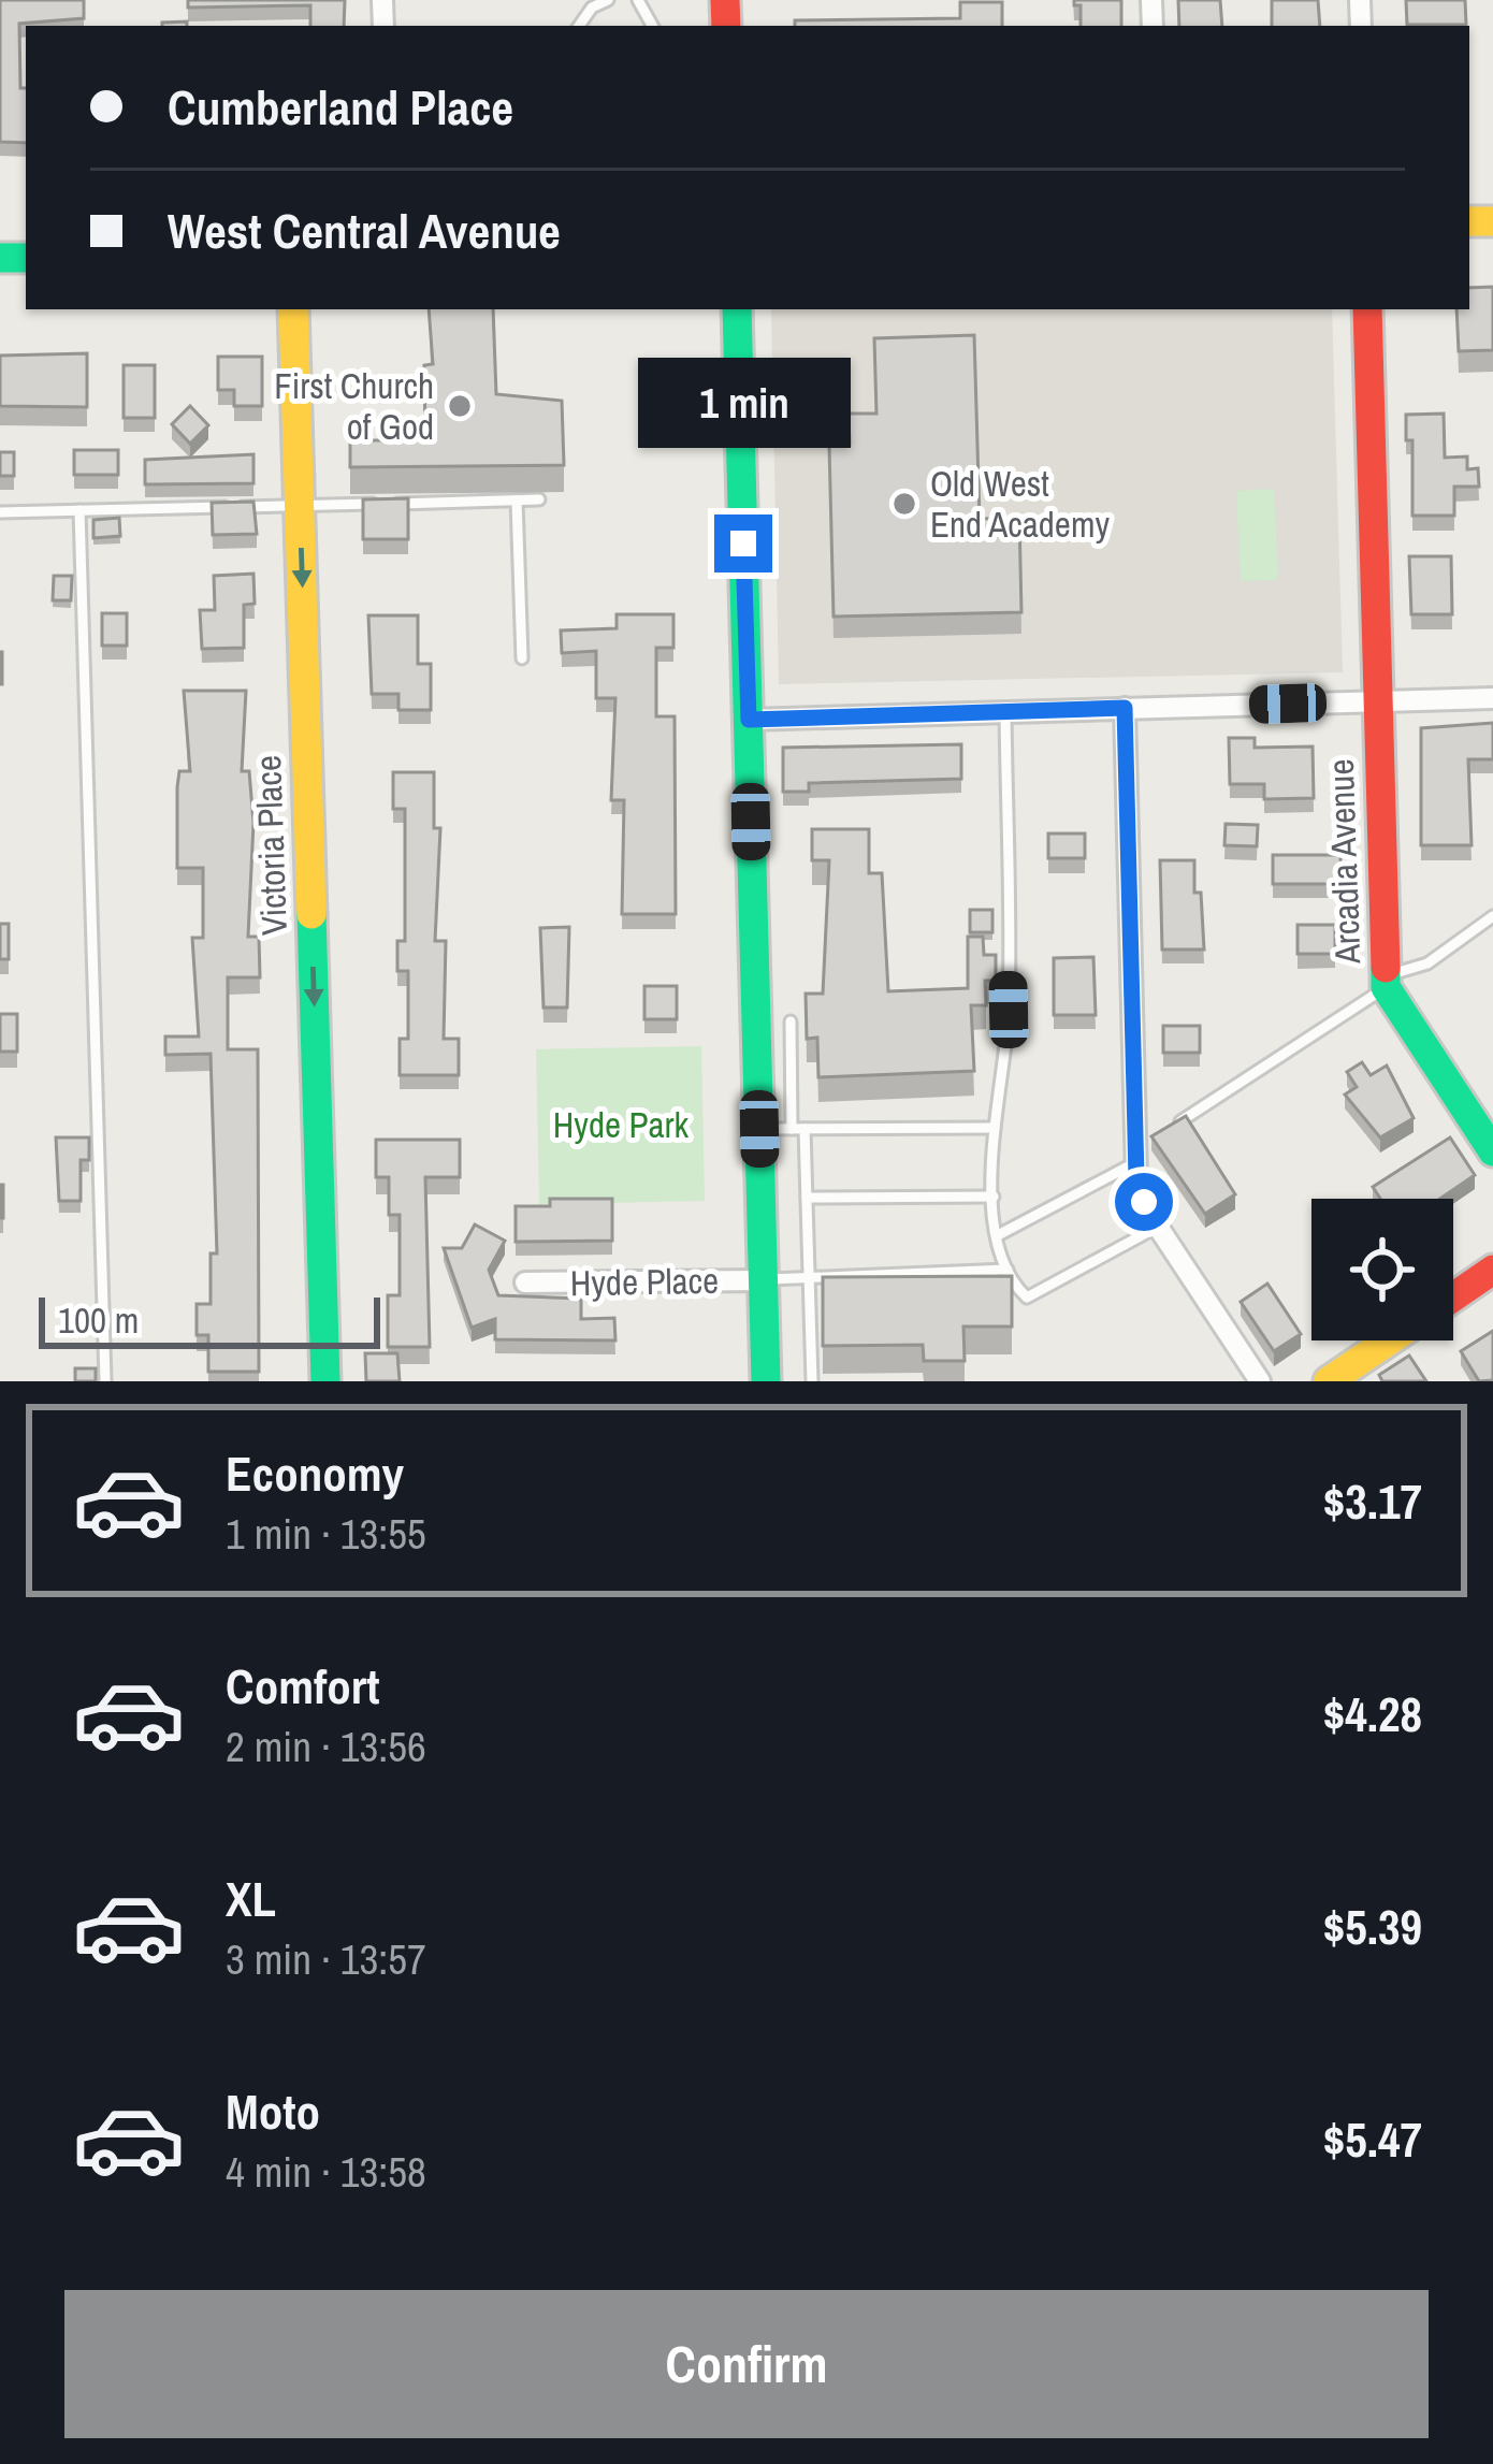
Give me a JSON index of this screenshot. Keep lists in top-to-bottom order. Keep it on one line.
{"streets":{"street":["Victoria Place","Arcadia Avenue","Hyde Place"]},"one_way":["Victoria Place"],"parks":["Hyde Park"],"places":["First Church of God","Old West End Academy"],"scale_bar":"100 m","page":{"banner":["Cumberland Place","West Central Avenue"],"bubble":"1 min","scale":"100 m","list":[{"name":"Economy","note":"1 min · 13:55","value":"$3.17"},{"name":"Comfort","note":"2 min · 13:56","value":"$4.28"},{"name":"XL","note":"3 min · 13:57","value":"$5.39"},{"name":"Moto","note":"4 min · 13:58","value":"$5.47"}],"buttons":"Confirm"}}
